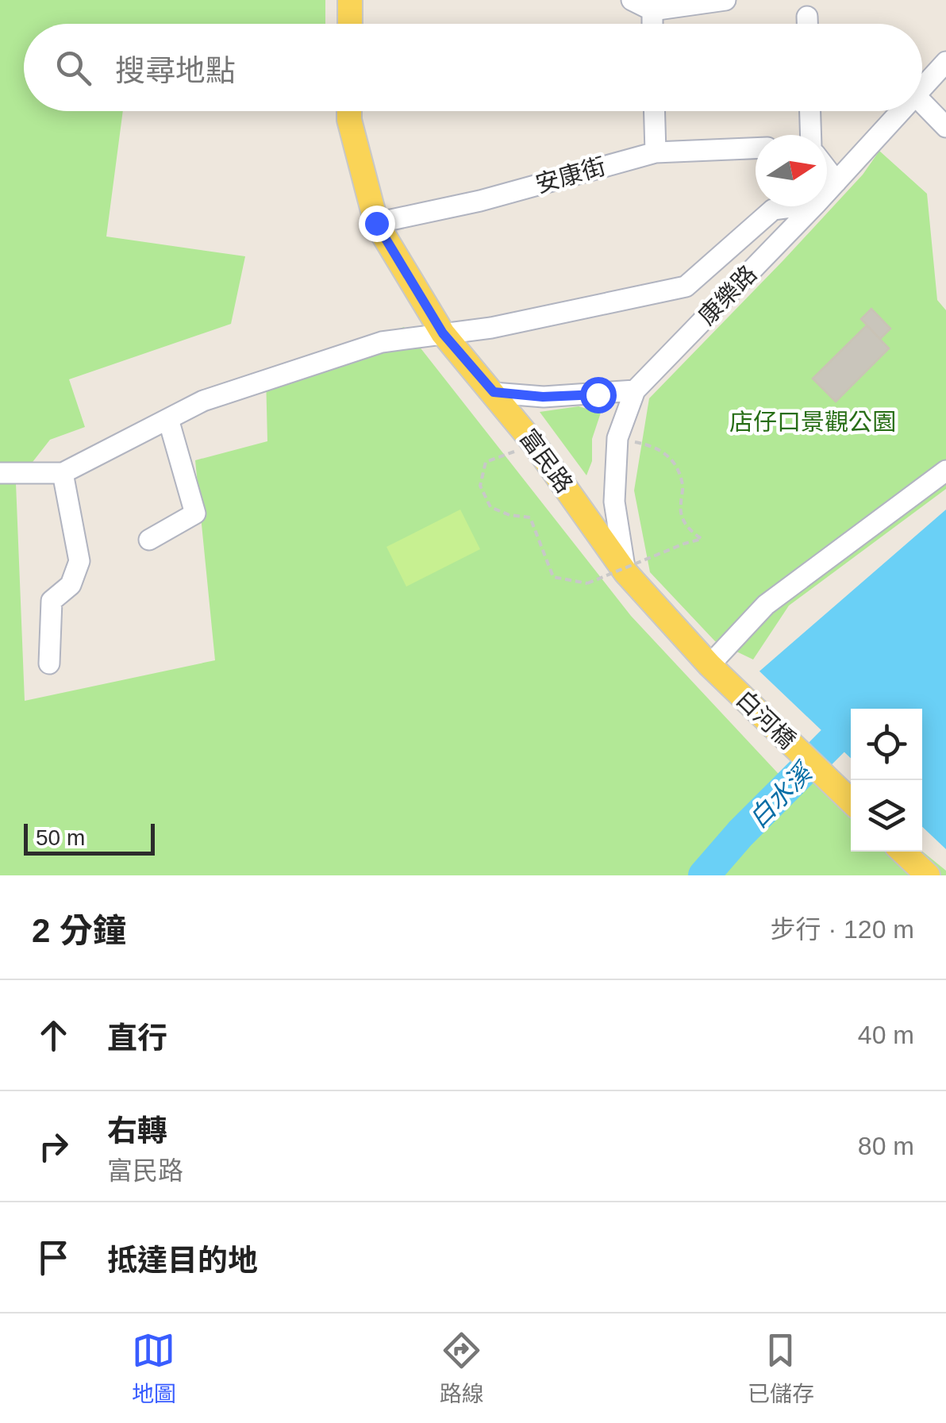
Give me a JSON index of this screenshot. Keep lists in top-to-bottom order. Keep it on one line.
{"streets":{"main road":["富民路","白河橋"],"street":["安康街","康樂路"]},"crossings":[["安康街","富民路"],["康樂路","富民路"],["富民路","白河橋"]],"water":["白水溪"],"parks":["店仔口景觀公園"],"scale_bar":"50 m","north":"right","page":{"search":"搜尋地點","scale":"50 m","heading":["2 分鐘","步行 · 120 m"],"list":[["直行","40 m"],["右轉","富民路","80 m"],"抵達目的地"],"nav":["地圖","路線","已儲存"]}}
